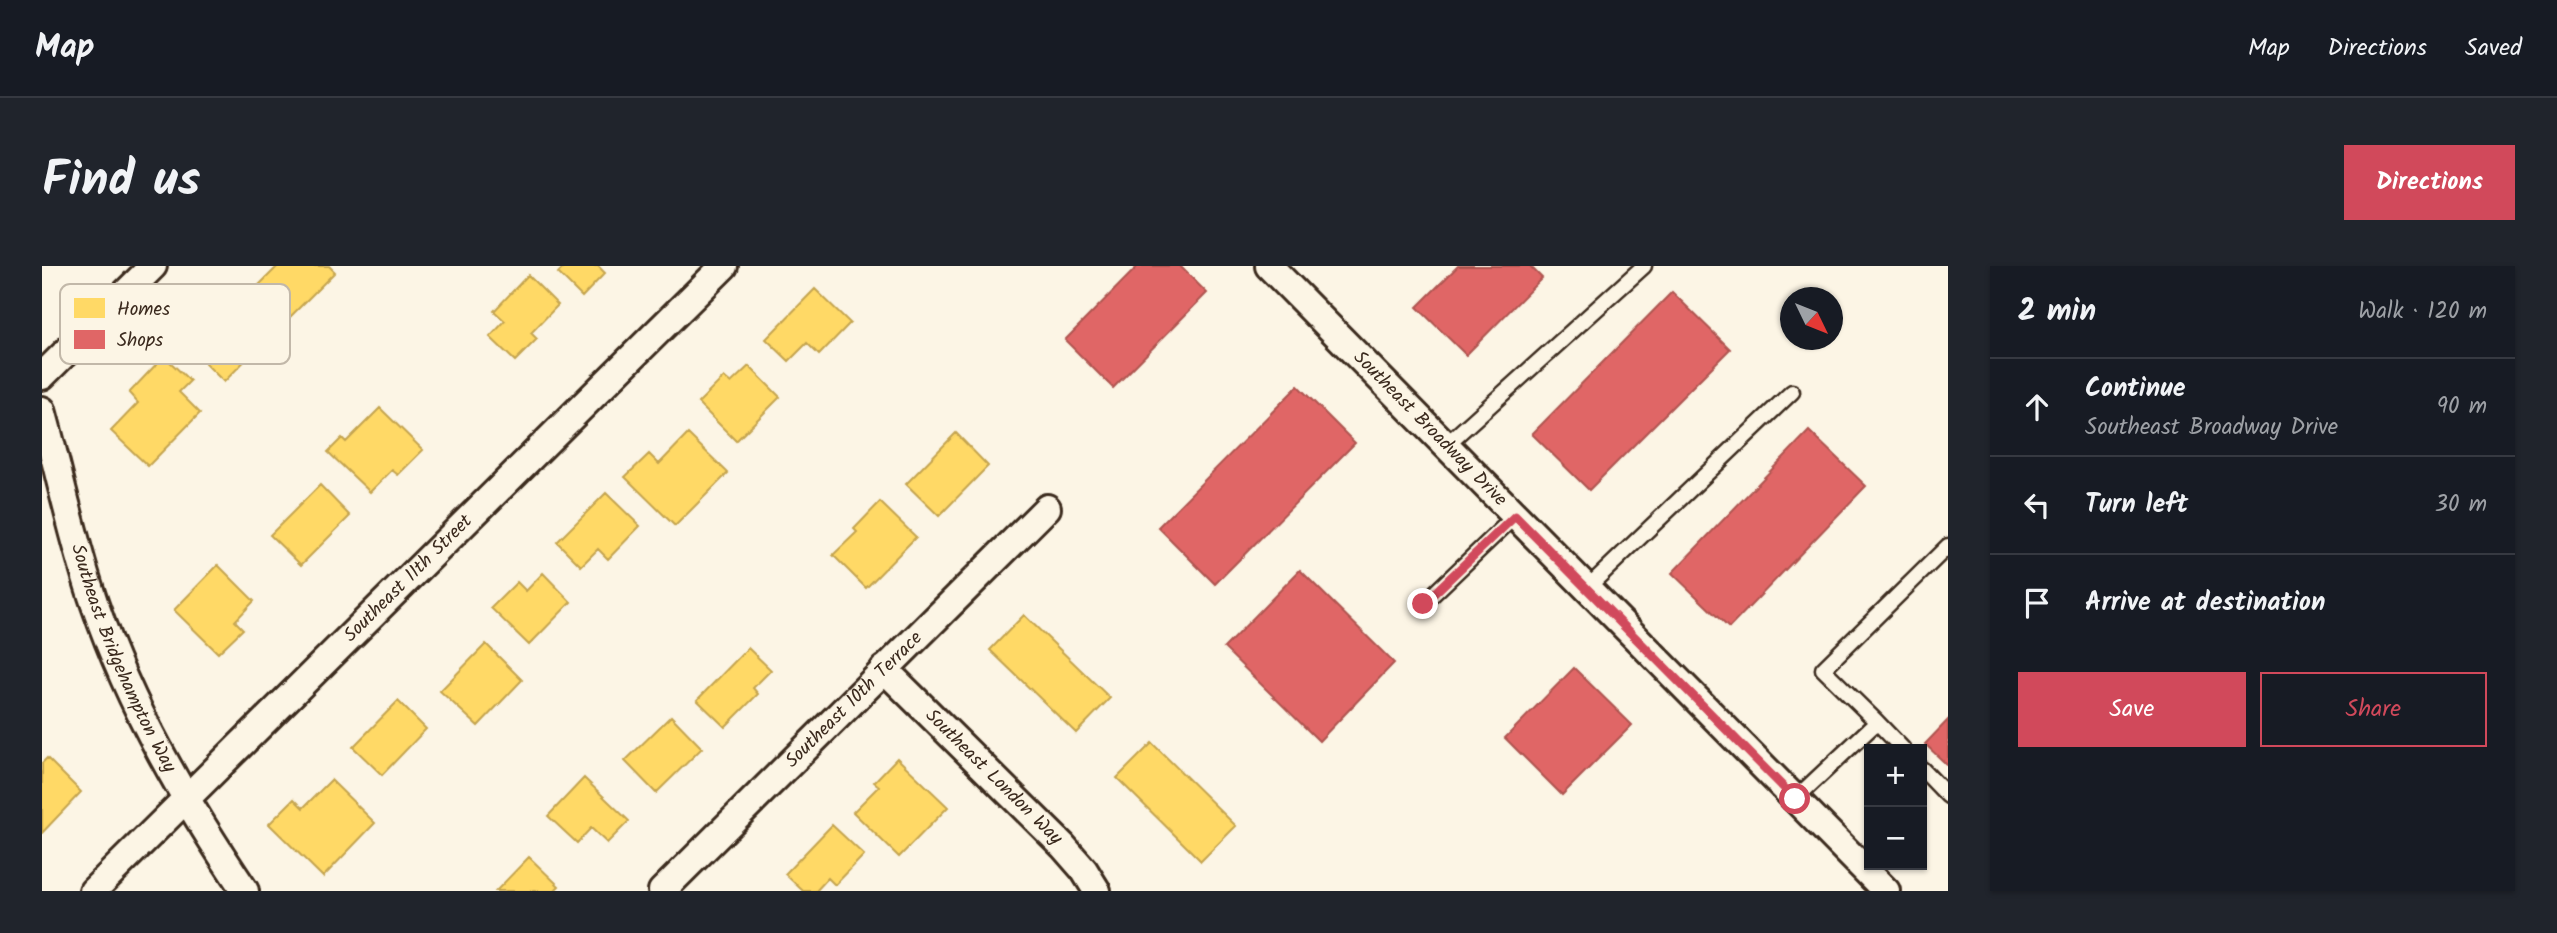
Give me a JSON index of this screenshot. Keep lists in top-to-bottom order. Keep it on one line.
{"streets":{"street":["Southeast Broadway Drive","Southeast 11th Street","Southeast Bridgehampton Way","Southeast 10th Terrace","Southeast London Way"]},"crossings":[["Southeast 11th Street","Southeast Bridgehampton Way"],["Southeast 10th Terrace","Southeast London Way"]],"legend":["Homes","Shops"],"north":"bottom right","page":{"header":"Map","nav":["Map","Directions","Saved"],"title":"Find us","buttons":["Directions",["Save","Share"]],"heading":["2 min","Walk · 120 m"],"list":[["Continue","Southeast Broadway Drive","90 m"],["Turn left","30 m"],"Arrive at destination"],"map_buttons":["+","−"]}}
